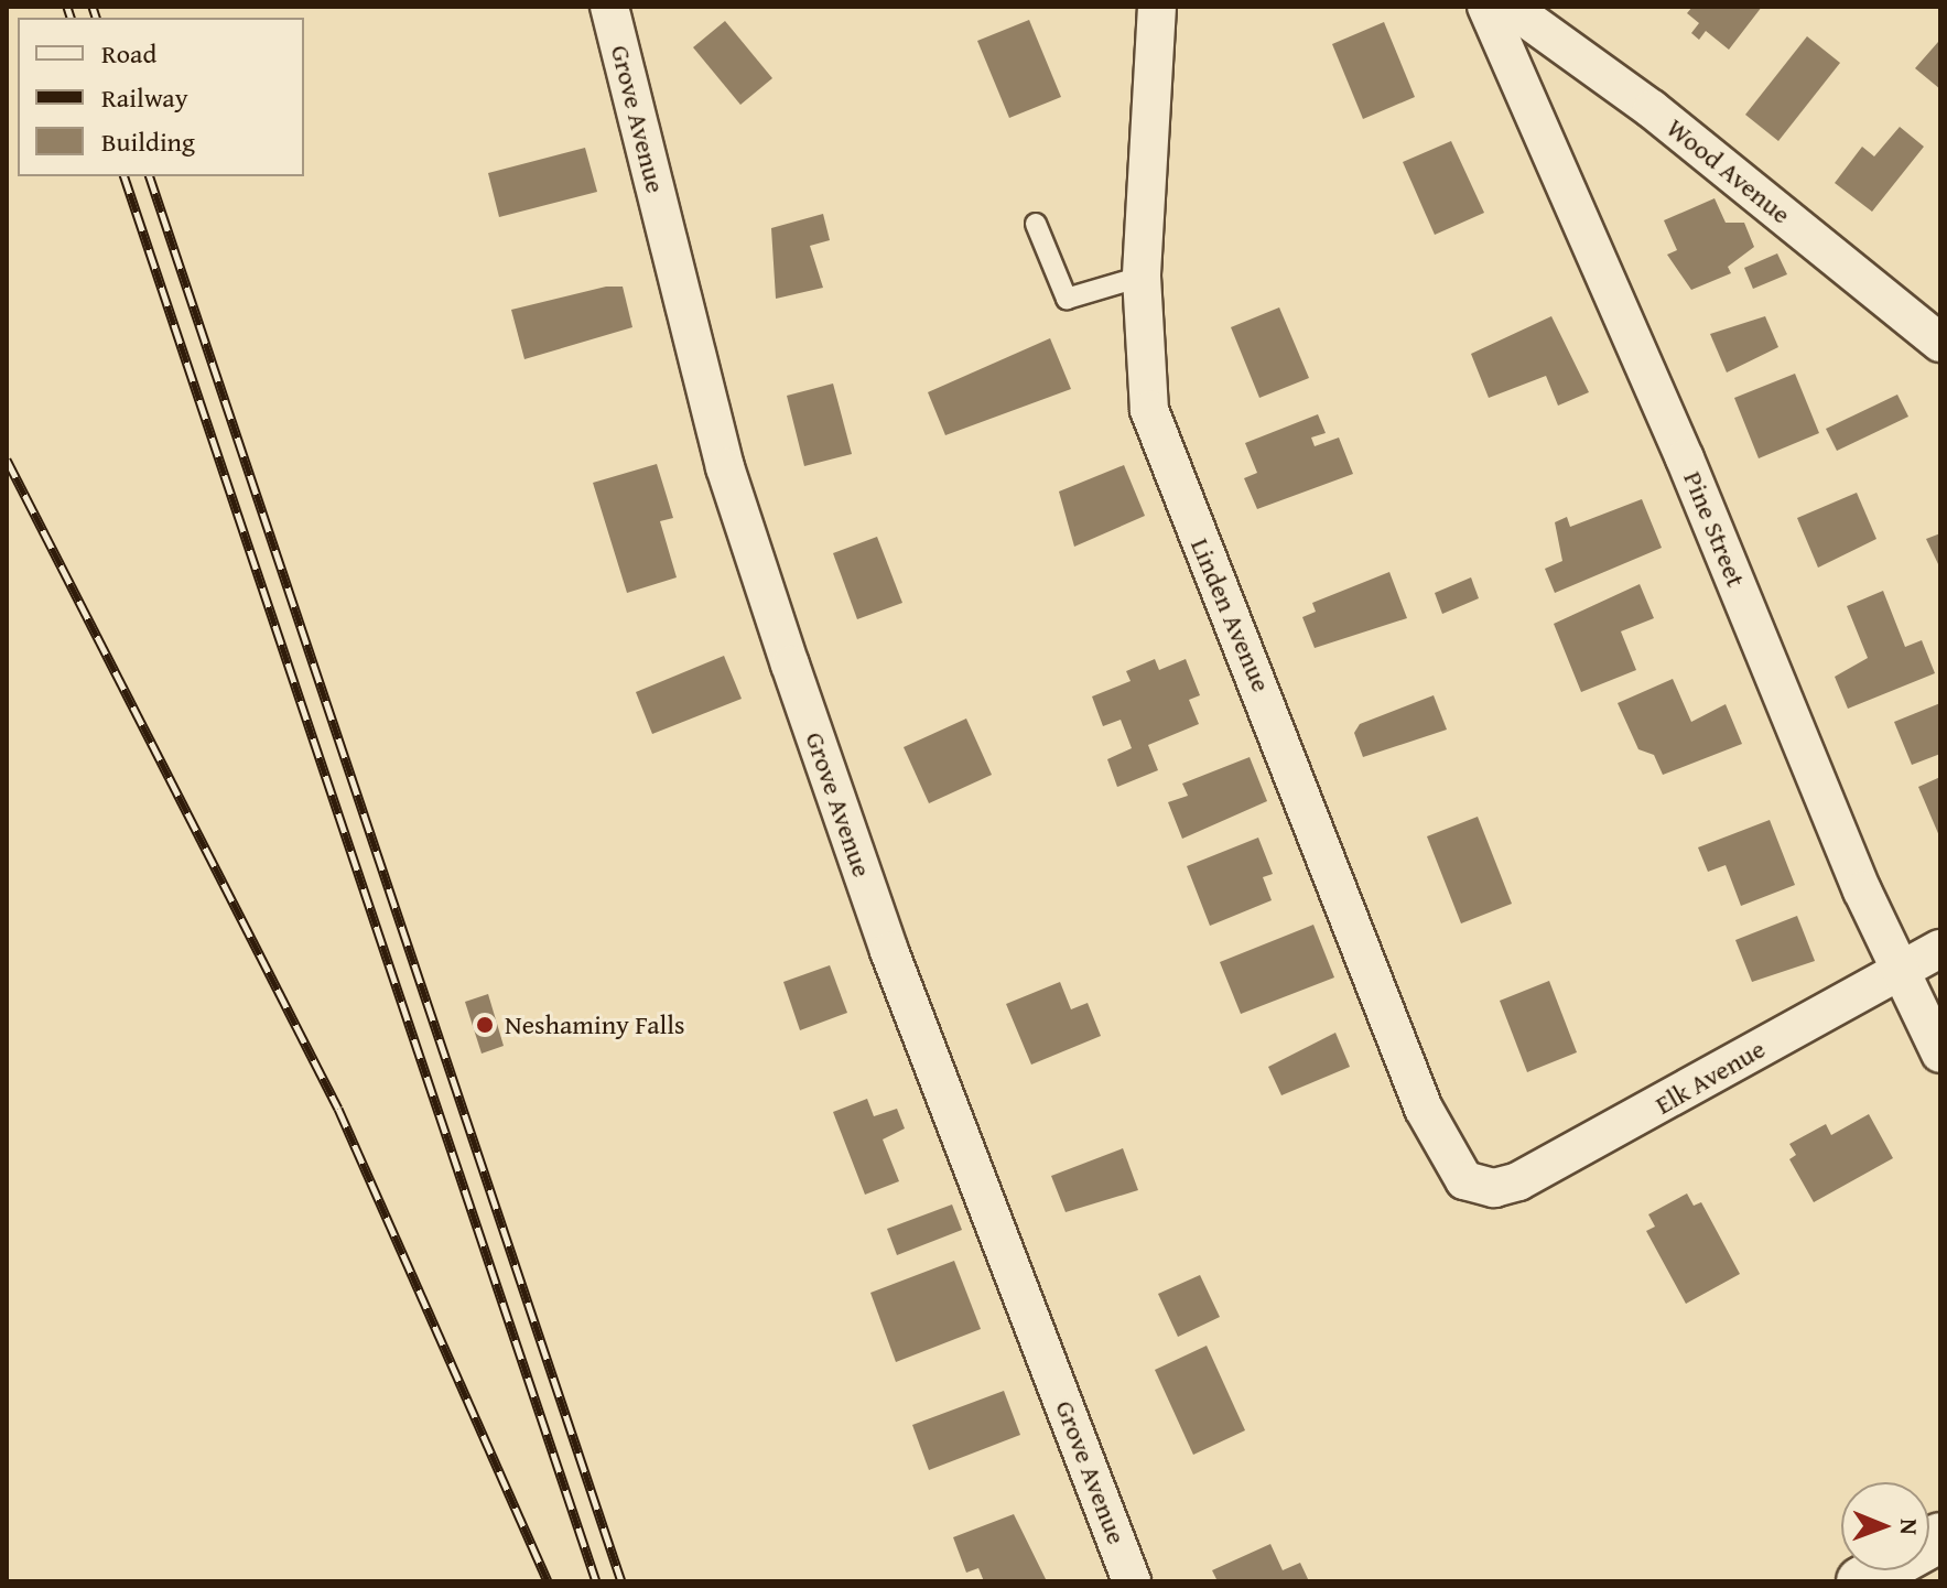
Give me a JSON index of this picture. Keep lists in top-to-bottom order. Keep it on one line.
{"streets":{"street":["Grove Avenue","Wood Avenue","Pine Street","Linden Avenue","Elk Avenue"]},"crossings":[["Pine Street","Elk Avenue"],["Linden Avenue","Elk Avenue"]],"places":["Neshaminy Falls"],"legend":["Road","Railway","Building"],"north":"right"}
